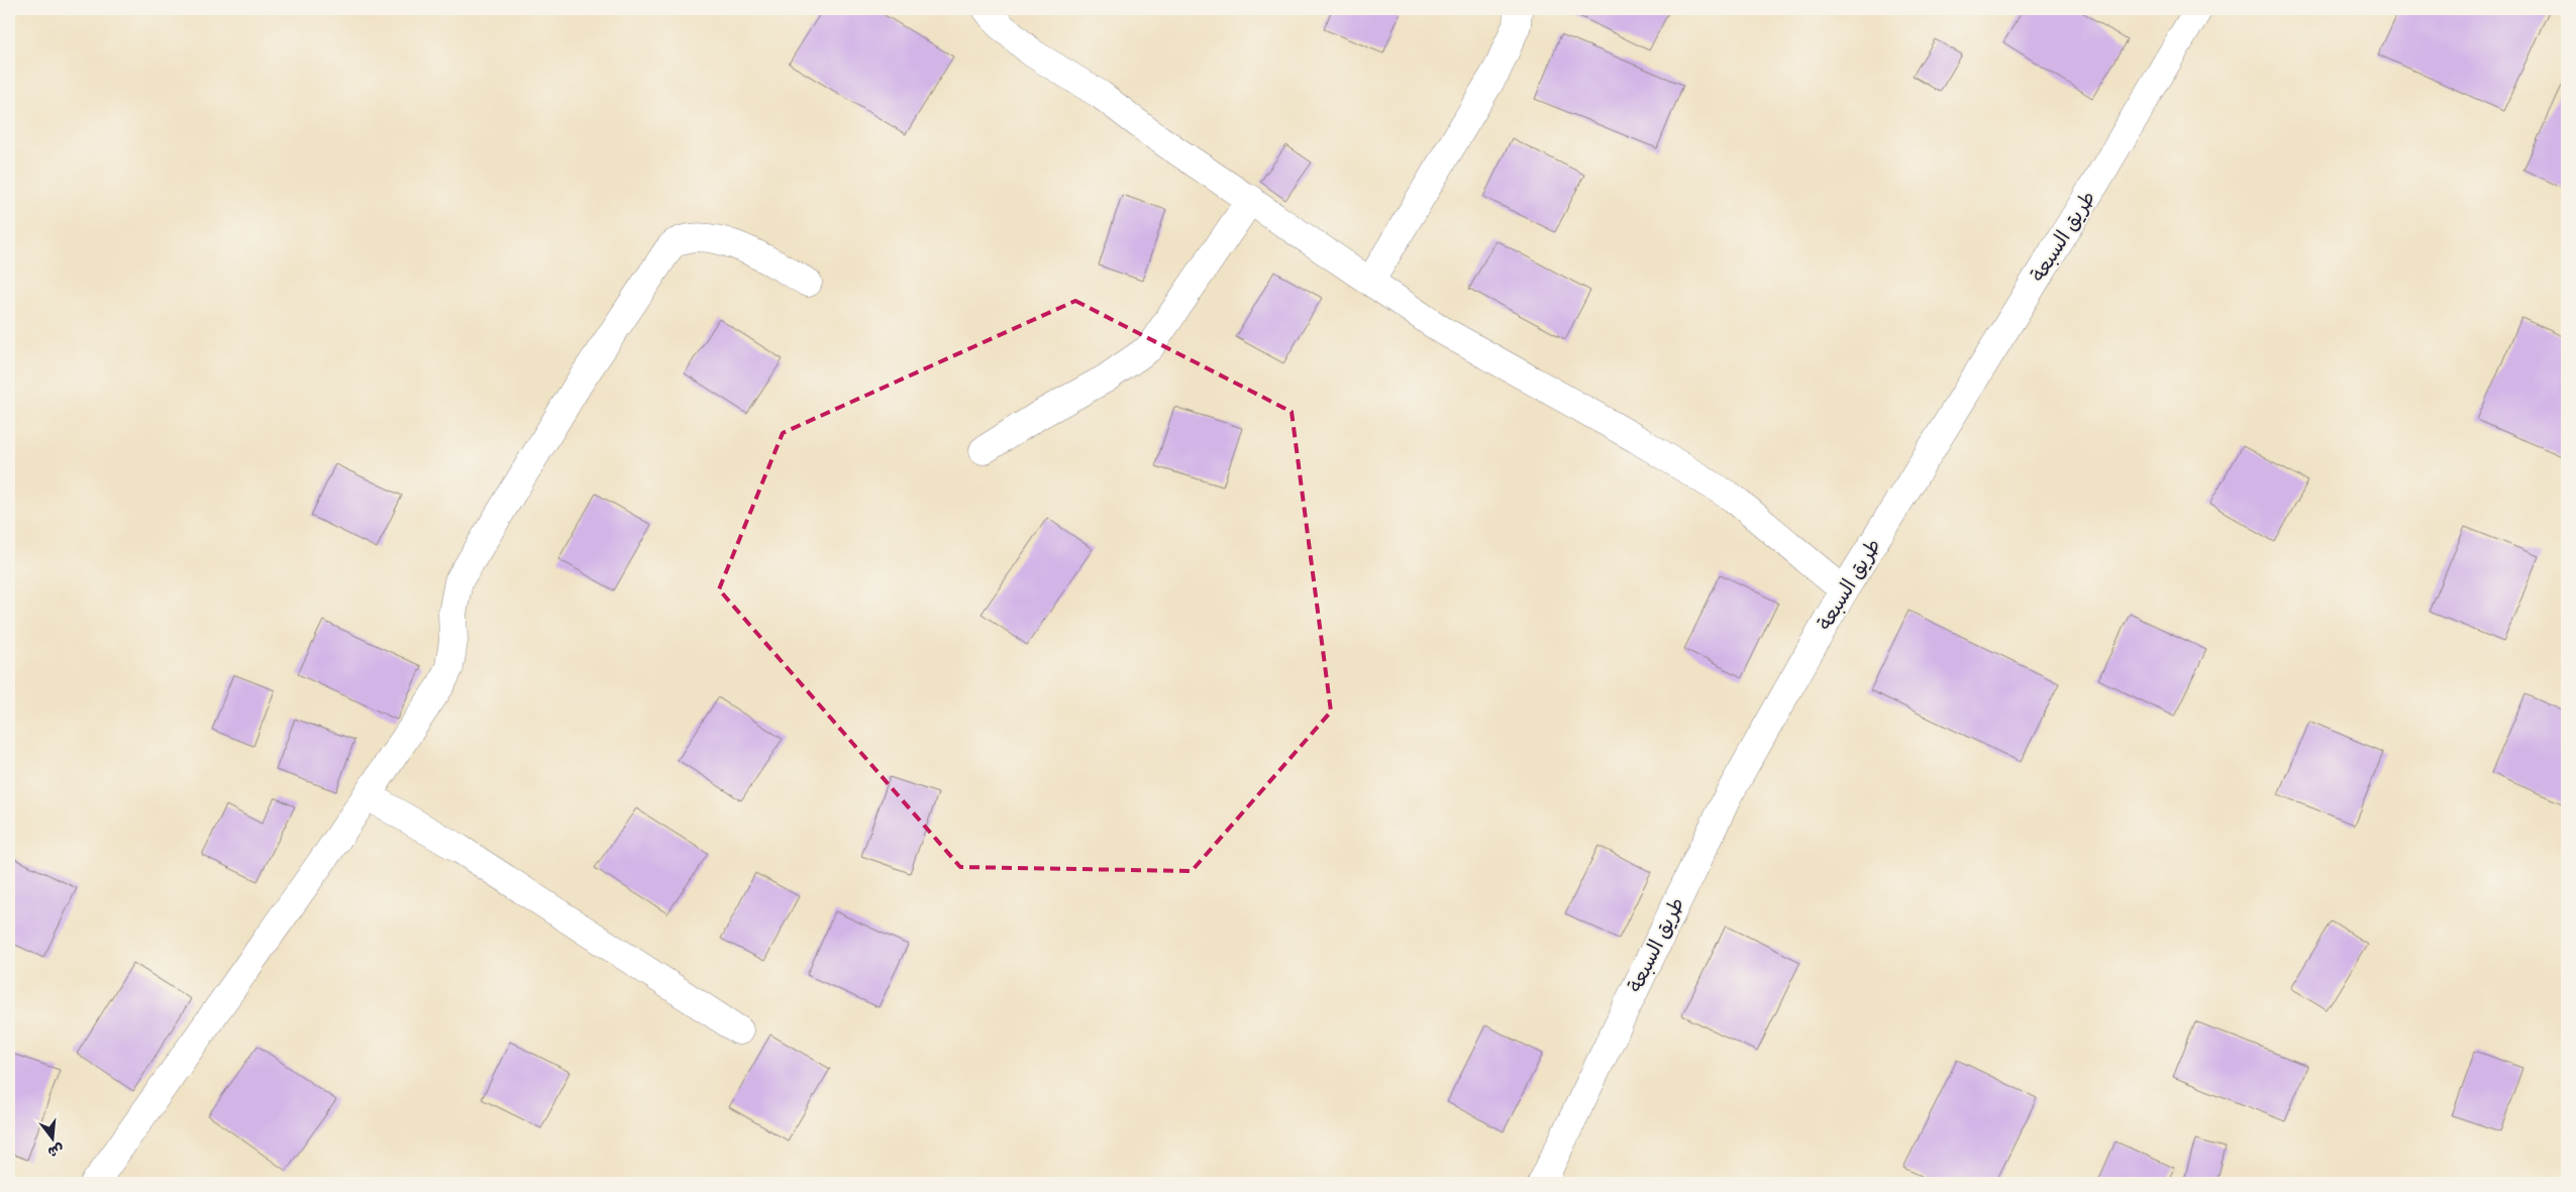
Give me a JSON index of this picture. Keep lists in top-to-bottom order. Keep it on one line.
{"streets":{"street":["طريق السبعة"]},"north":"bottom"}
